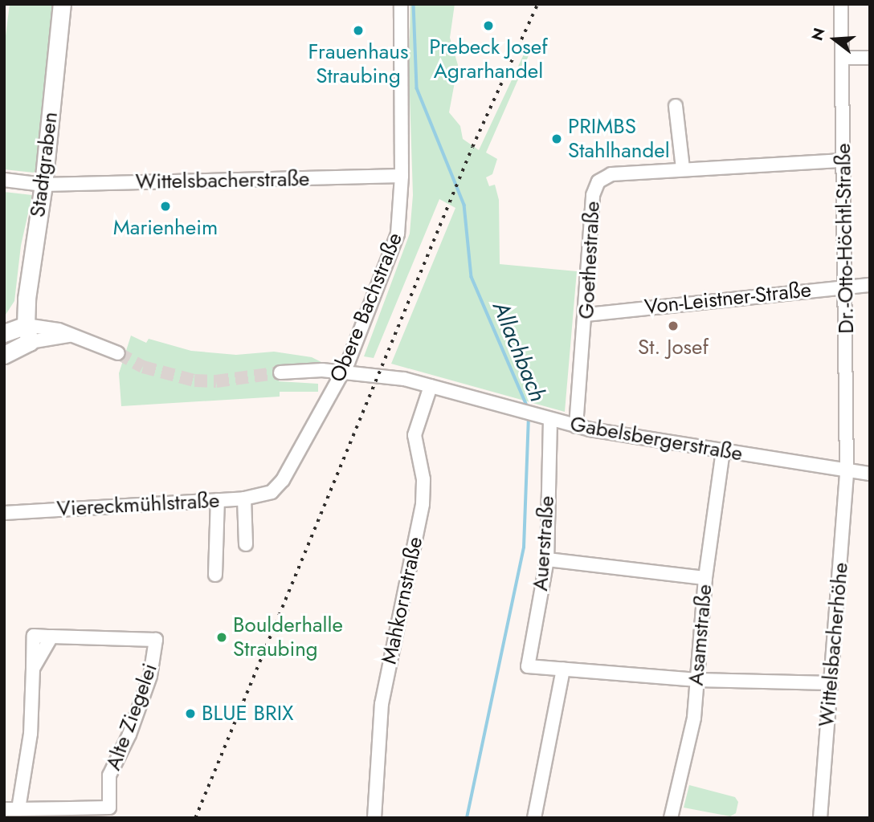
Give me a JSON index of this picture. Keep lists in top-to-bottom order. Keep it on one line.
{"streets":{"main road":["Stadtgraben"],"street":["Wittelsbacherstraße","Dr.-Otto-Höchtl-Straße","Goethestraße","Von-Leistner-Straße","Obere Bachstraße","Gabelsbergerstraße","Viereckmühlstraße","Auerstraße","Mahkornstraße","Asamstraße","Wittelsbacherhöhe","Alte Ziegelei"]},"crossings":[["Stadtgraben","Wittelsbacherstraße"],["Wittelsbacherstraße","Obere Bachstraße"],["Dr.-Otto-Höchtl-Straße","Goethestraße"],["Dr.-Otto-Höchtl-Straße","Von-Leistner-Straße"],["Dr.-Otto-Höchtl-Straße","Gabelsbergerstraße"],["Dr.-Otto-Höchtl-Straße","Wittelsbacherhöhe"],["Goethestraße","Von-Leistner-Straße"],["Goethestraße","Gabelsbergerstraße"],["Obere Bachstraße","Gabelsbergerstraße"],["Obere Bachstraße","Viereckmühlstraße"],["Gabelsbergerstraße","Auerstraße"],["Gabelsbergerstraße","Mahkornstraße"],["Gabelsbergerstraße","Asamstraße"],["Gabelsbergerstraße","Wittelsbacherhöhe"]],"water":["Allachbach"],"places":["Prebeck Josef Agrarhandel","Frauenhaus Straubing","PRIMBS Stahlhandel","Marienheim","St. Josef","Boulderhalle Straubing","BLUE BRIX"],"north":"left"}
